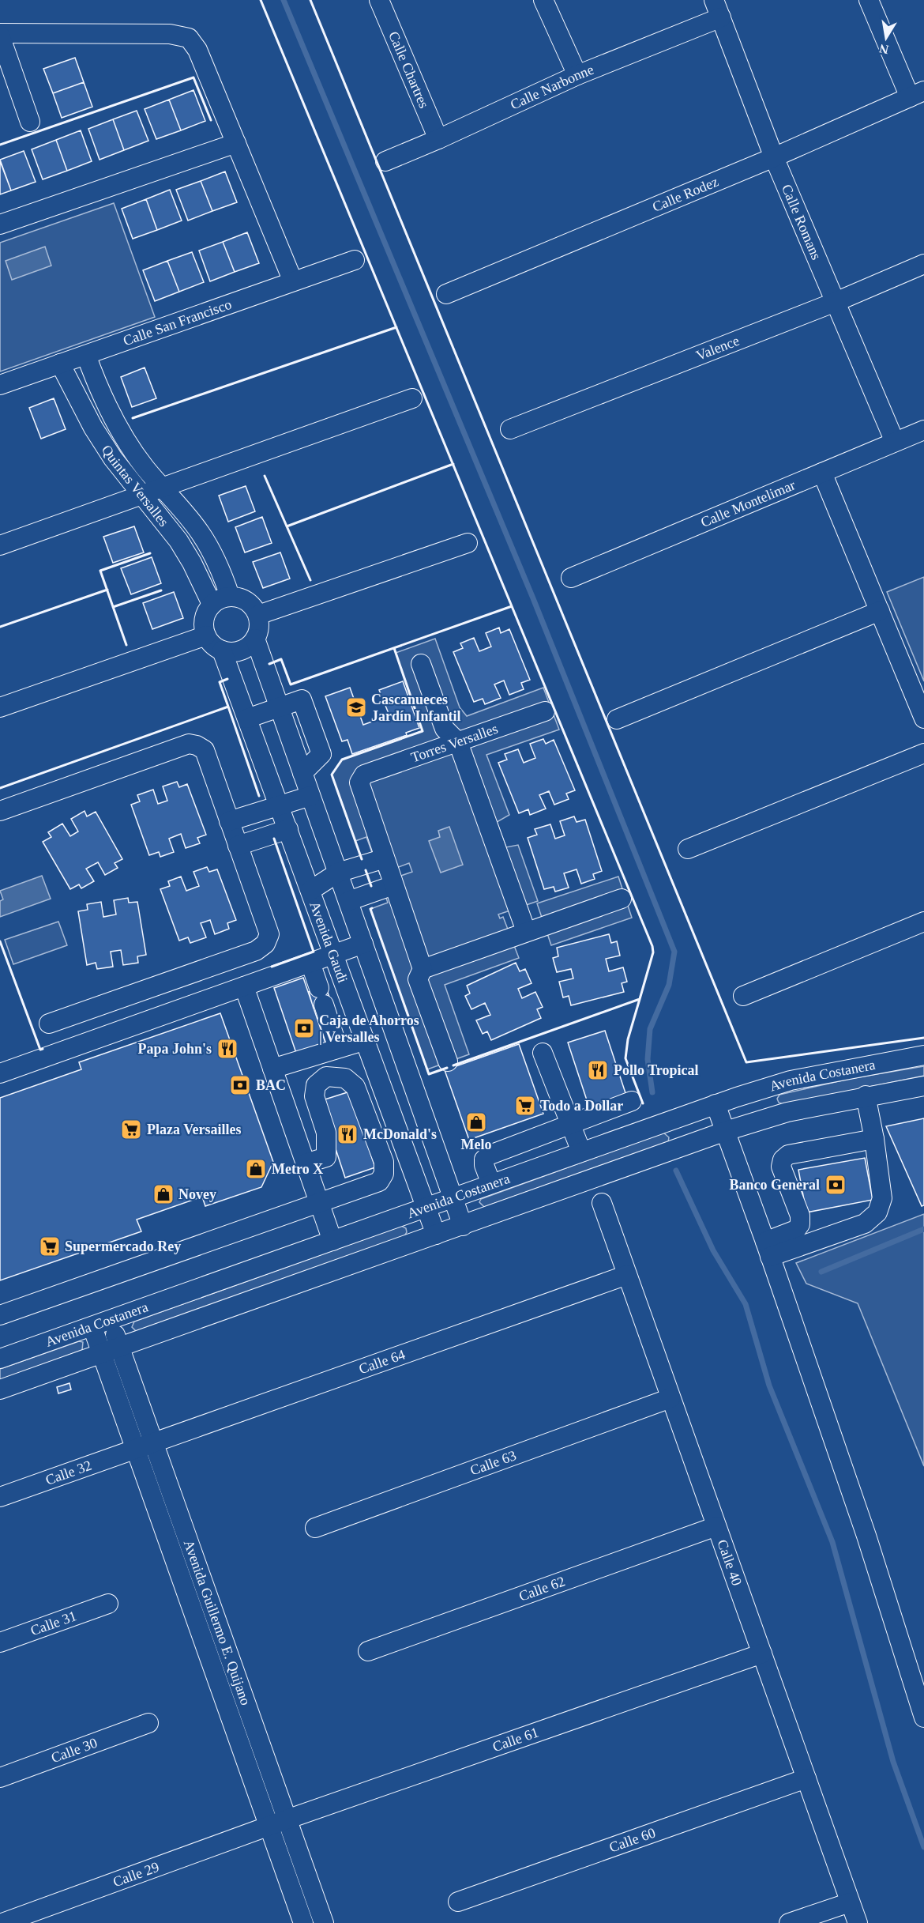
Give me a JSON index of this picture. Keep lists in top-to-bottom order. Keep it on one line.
{"streets":{"street":["Calle Chartres","Calle Narbonne","Calle Rodez","Calle Romans","Calle San Francisco","Valence","Quintas Versalles","Calle Montelimar","Torres Versalles","Avenida Gaudi","Avenida Costanera","Calle 64","Calle 63","Calle 32","Calle 40","Calle 62","Avenida Guillermo E. Quijano","Calle 31","Calle 61","Calle 30","Calle 60","Calle 29"]},"crossings":[["Calle Chartres","Calle Narbonne"],["Calle Narbonne","Calle Romans"],["Calle Rodez","Calle Romans"],["Calle Romans","Valence"],["Calle Romans","Calle Montelimar"],["Calle San Francisco","Quintas Versalles"],["Quintas Versalles","Avenida Gaudi"],["Avenida Gaudi","Avenida Costanera"],["Avenida Costanera","Avenida Guillermo E. Quijano"],["Calle 64","Calle 32"],["Calle 64","Calle 40"],["Calle 64","Avenida Guillermo E. Quijano"],["Calle 63","Calle 40"],["Calle 32","Avenida Guillermo E. Quijano"],["Calle 40","Calle 62"],["Calle 40","Calle 61"],["Calle 40","Calle 60"],["Avenida Guillermo E. Quijano","Calle 61"],["Avenida Guillermo E. Quijano","Calle 29"],["Calle 61","Calle 29"]],"places":{"school or university":["Cascanueces Jardín Infantil"],"bank":["Caja de Ahorros | Versalles","BAC","Banco General"],"restaurant":["Papa John's","Pollo Tropical","McDonald's"],"supermarket":["Todo a Dollar","Plaza Versailles","Supermercado Rey"],"shop":["Melo","Metro X","Novey"]},"north":"bottom"}
